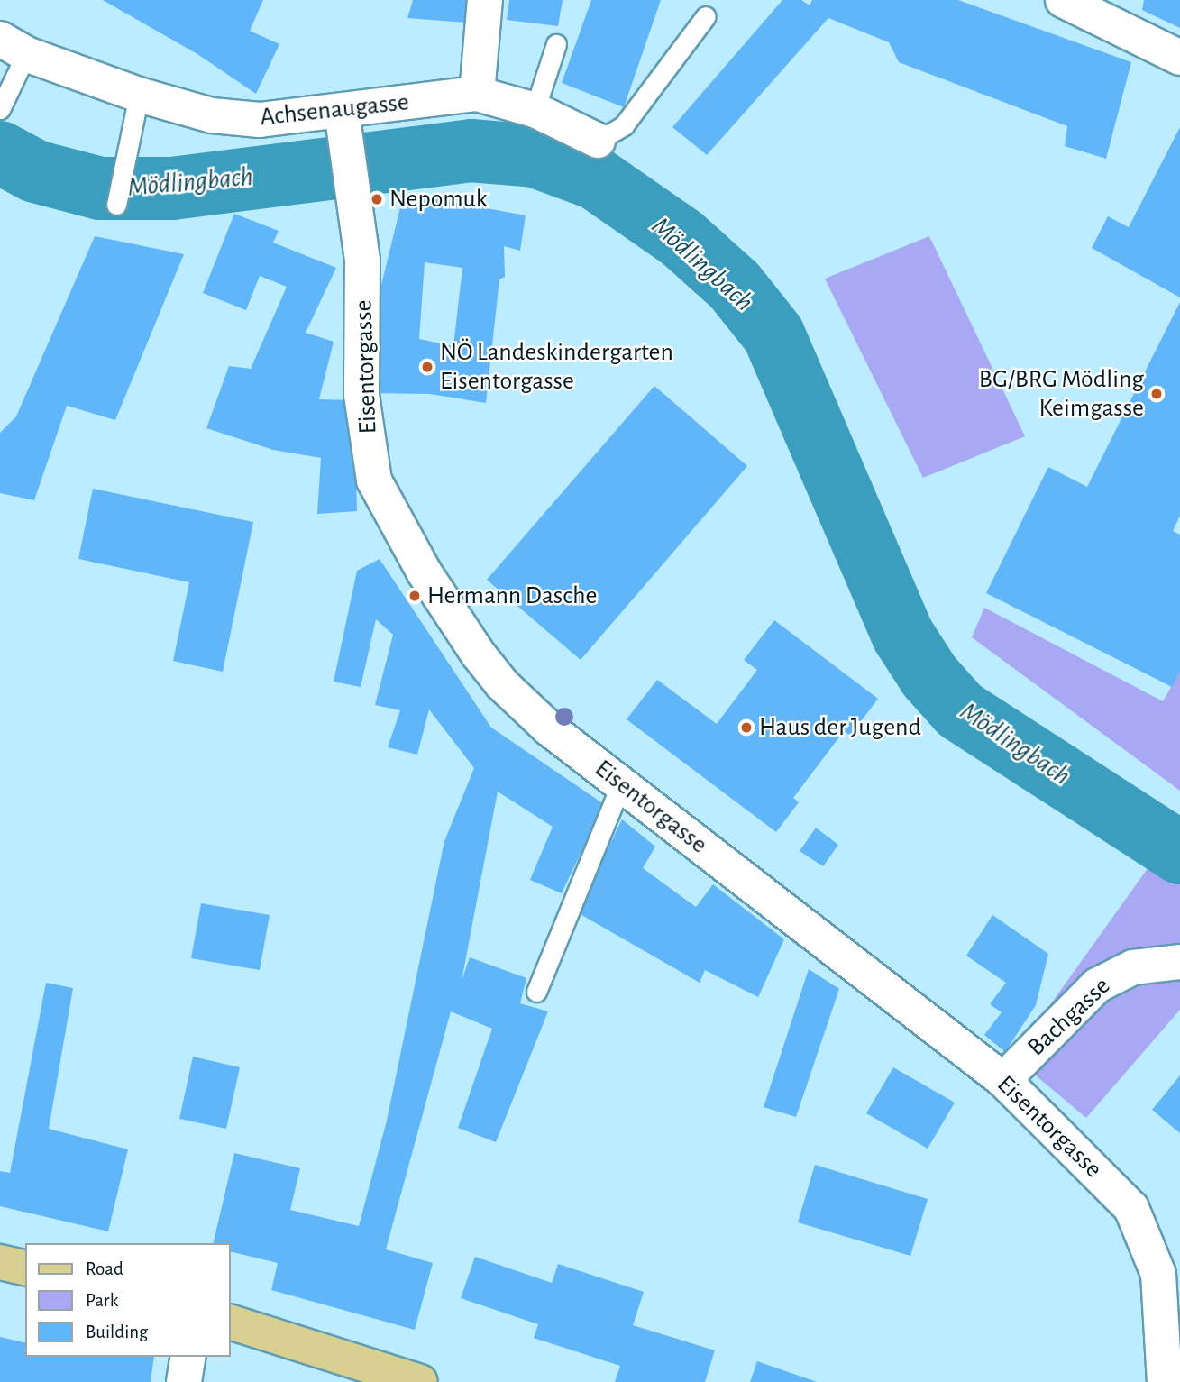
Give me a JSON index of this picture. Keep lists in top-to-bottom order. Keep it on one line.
{"streets":{"street":["Achsenaugasse","Eisentorgasse","Bachgasse"]},"crossings":[["Achsenaugasse","Eisentorgasse"],["Eisentorgasse","Bachgasse"]],"water":["Mödlingbach"],"places":["Nepomuk","NÖ Landeskindergarten Eisentorgasse","BG/BRG Mödling Keimgasse","Hermann Dasche","Haus der Jugend"],"legend":["Road","Park","Building"]}
